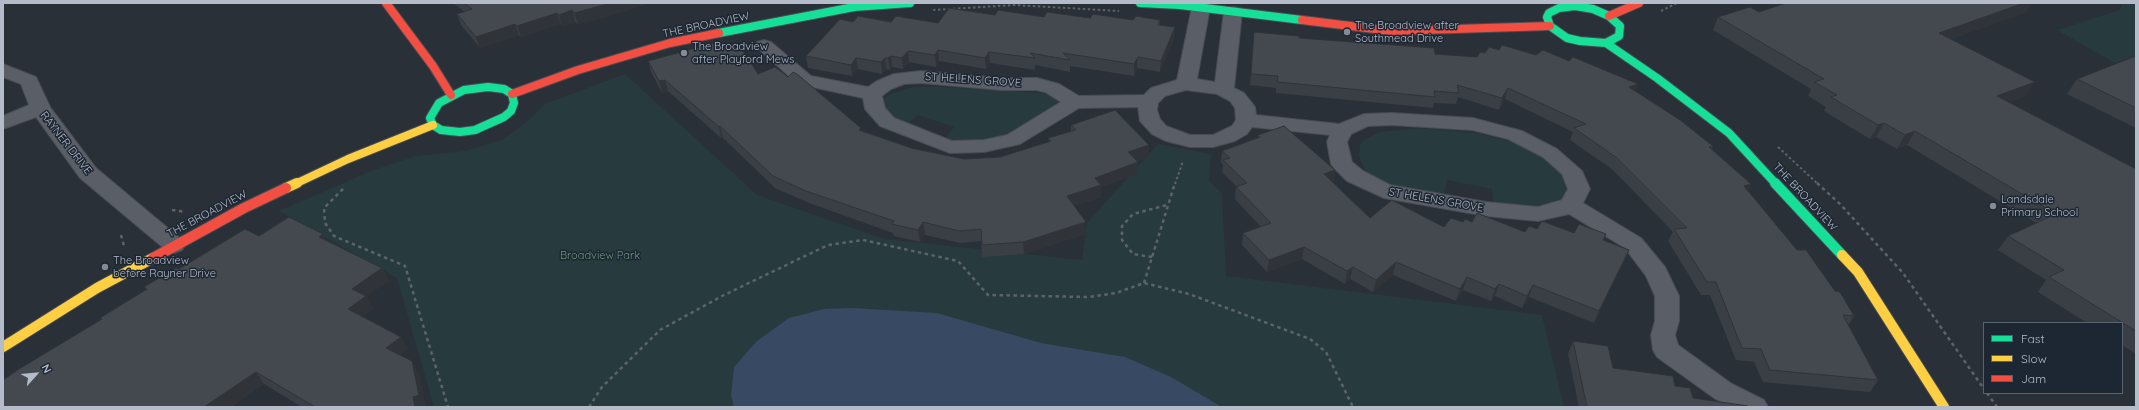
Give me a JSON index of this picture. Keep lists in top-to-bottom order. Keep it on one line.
{"streets":{"street":["THE BROADVIEW","ST HELENS GROVE","RAYNER DRIVE"]},"crossings":[["THE BROADVIEW","RAYNER DRIVE"]],"parks":["Broadview Park"],"places":["The Broadview after Southmead Drive","The Broadview after Playford Mews","Landsdale Primary School","The Broadview before Rayner Drive"],"legend":["Fast","Slow","Jam"],"north":"top right"}
